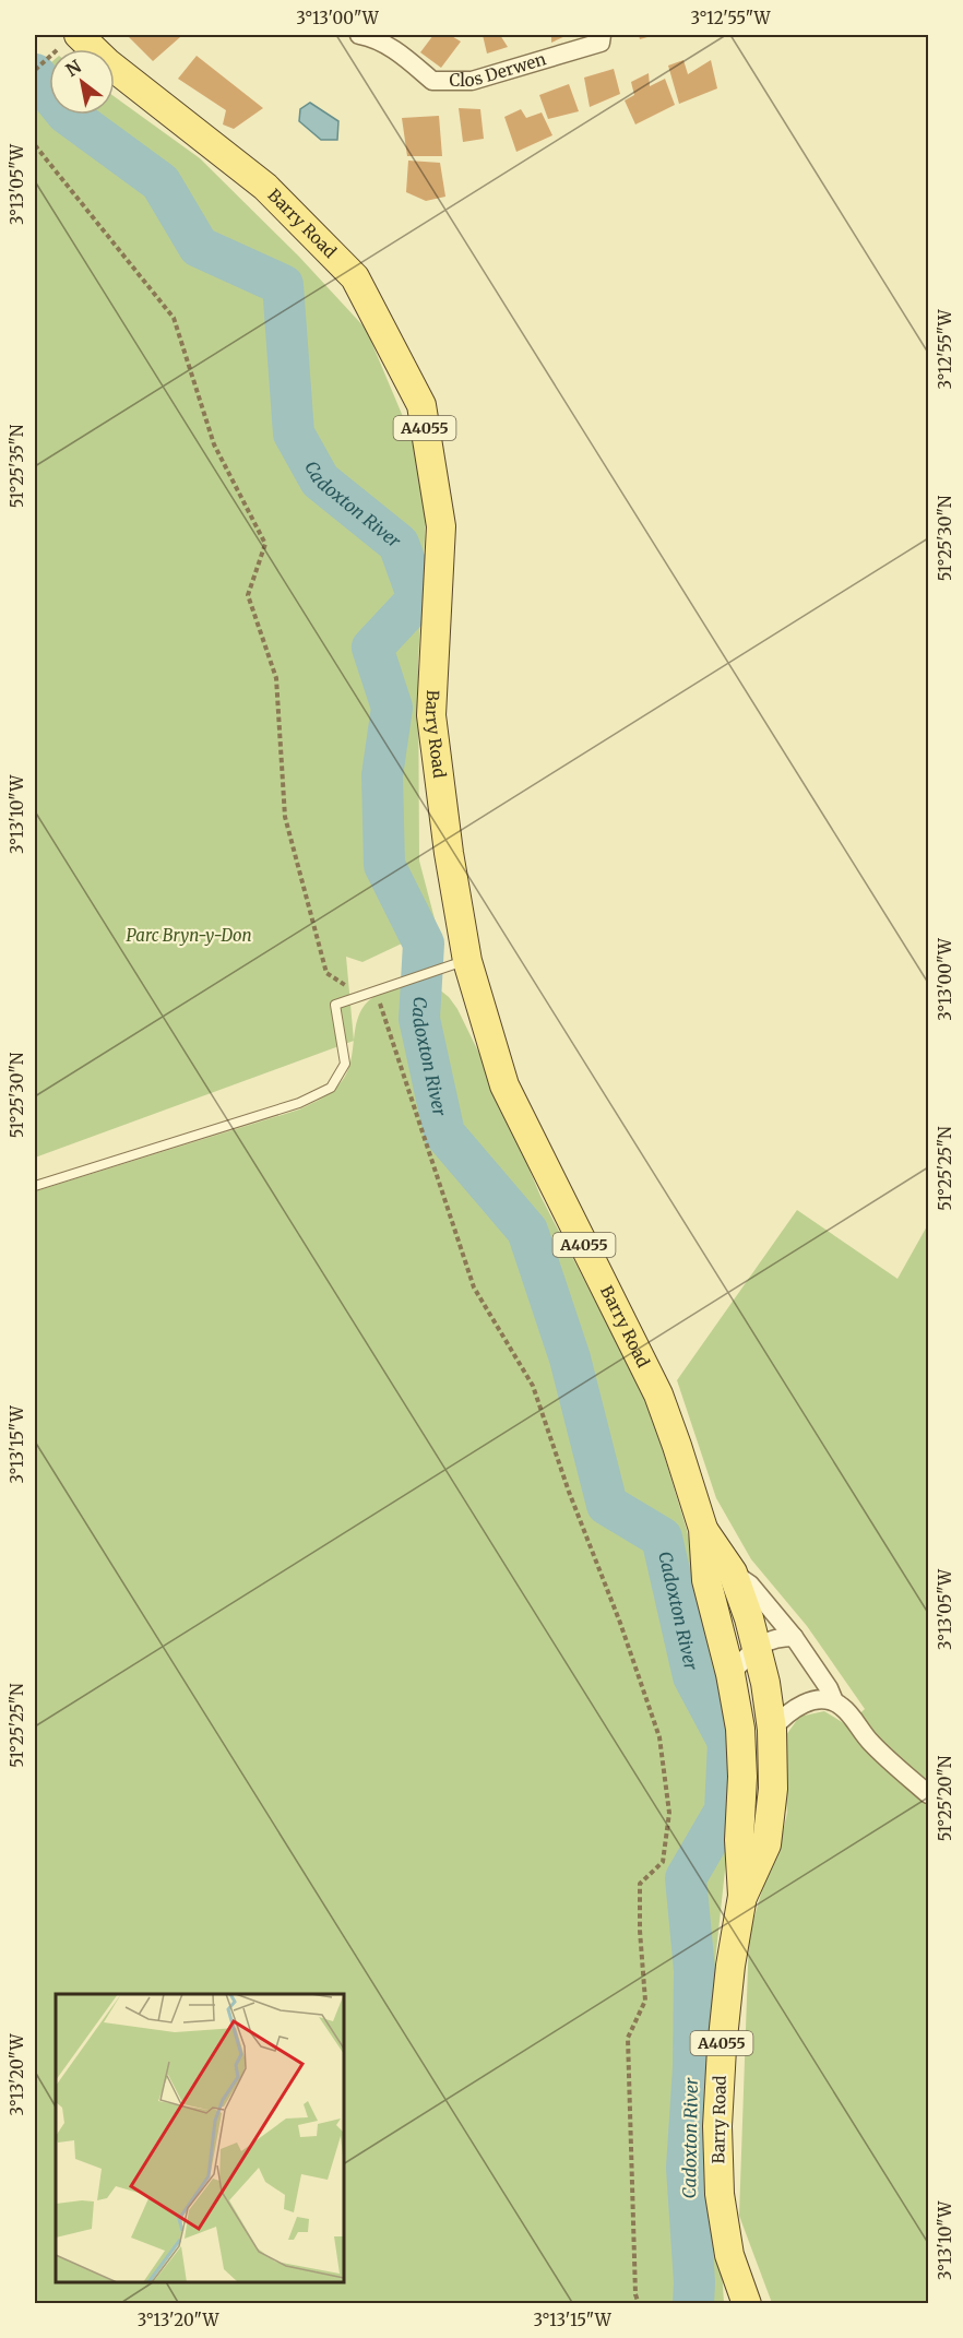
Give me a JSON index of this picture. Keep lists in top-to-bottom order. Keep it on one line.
{"streets":{"main road":["Barry Road","A4055"],"street":["Clos Derwen"]},"water":["Cadoxton River"],"parks":["Parc Bryn-y-Don"],"north":"top left","coordinates":["3°13'00\"W","3°12'55\"W","3°13'05\"W","51°25'35\"N","51°25'30\"N","3°13'10\"W","51°25'25\"N","3°13'15\"W","51°25'20\"N","3°13'20\"W"]}
